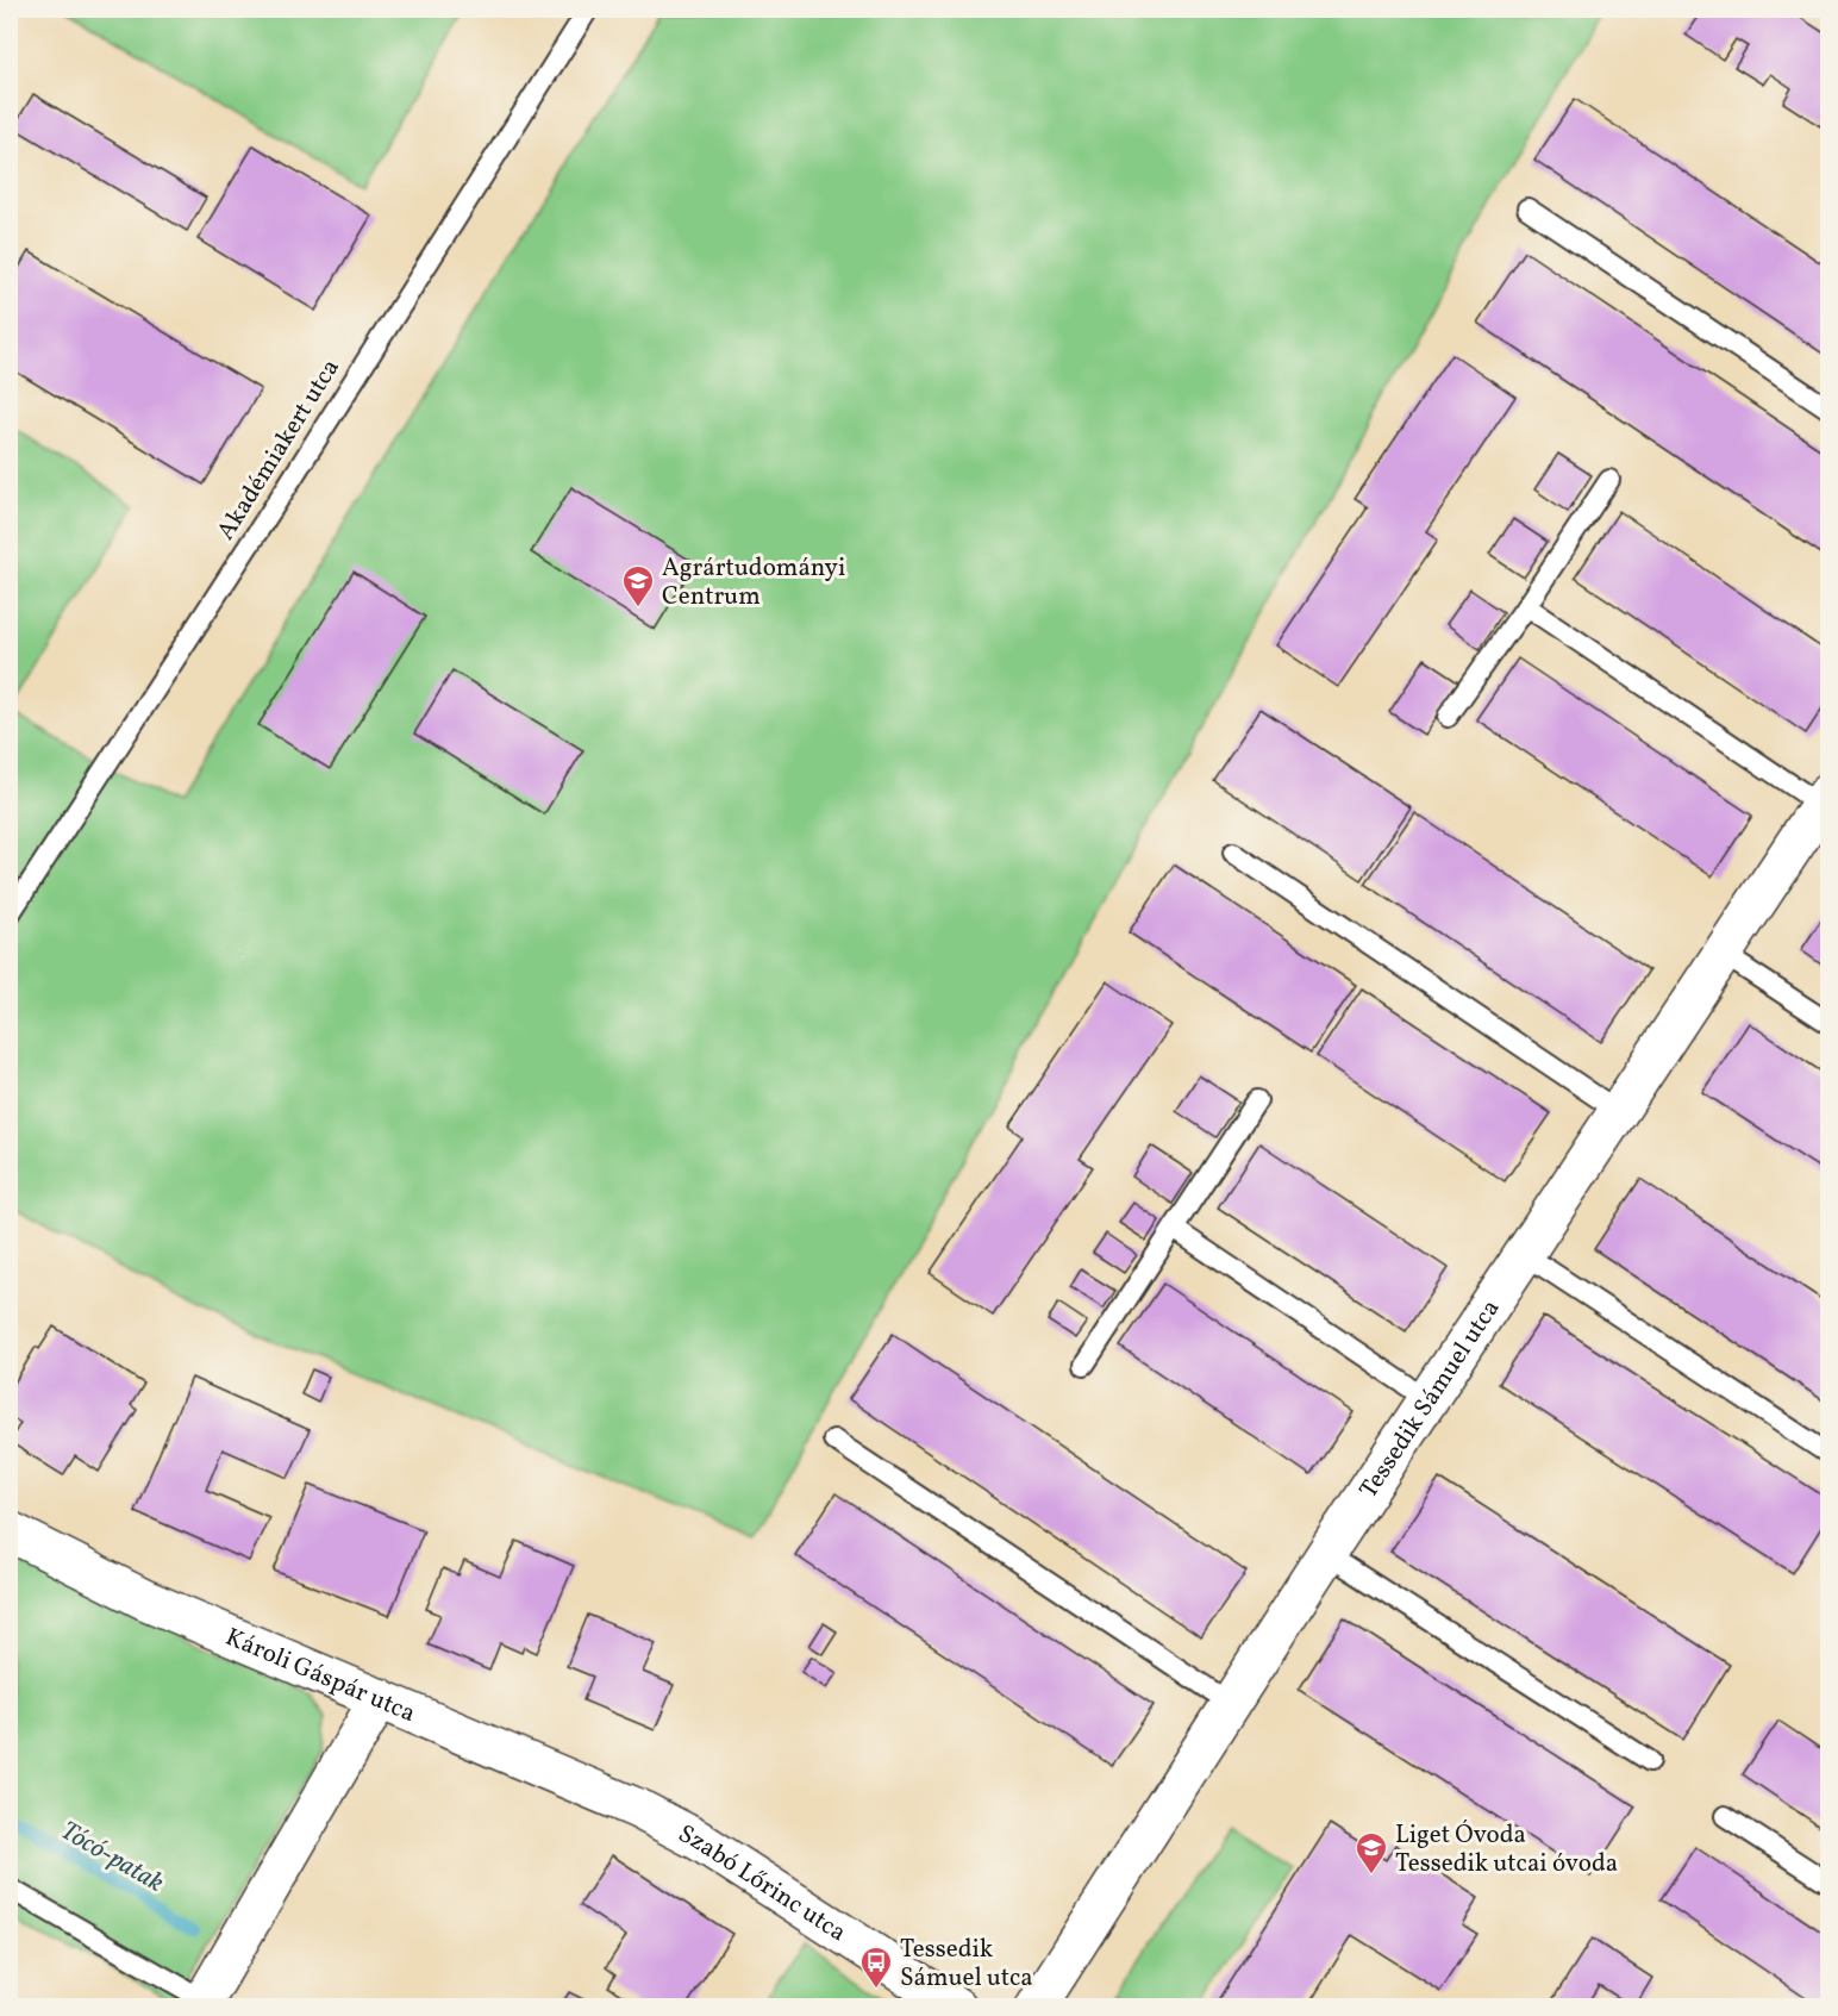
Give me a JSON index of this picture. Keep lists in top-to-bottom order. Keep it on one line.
{"streets":{"street":["Tessedik Sámuel utca","Károli Gáspár utca","Szabó Lőrinc utca"],"lane":["Akadémiakert utca"]},"crossings":[["Károli Gáspár utca","Szabó Lőrinc utca"]],"water":["Tócó-patak"],"places":{"school or university":["Agrártudományi Centrum","Liget Óvoda Tessedik utcai óvoda"],"bus stop":["Tessedik Sámuel utca"]}}
